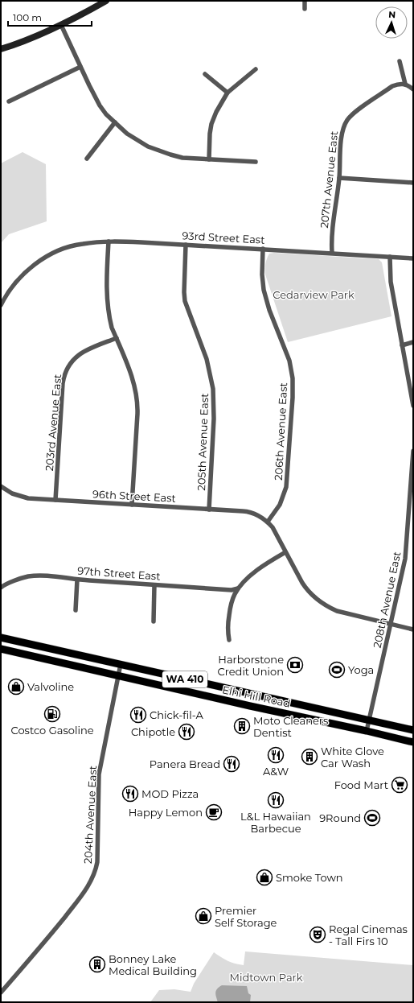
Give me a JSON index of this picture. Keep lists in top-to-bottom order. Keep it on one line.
{"streets":{"main road":["WA 410","Elhi Hill Road"],"street":["207th Avenue East","93rd Street East","203rd Avenue East","206th Avenue East","205th Avenue East","96th Street East","97th Street East","208th Avenue East","204th Avenue East"]},"crossings":[["207th Avenue East","93rd Street East"],["93rd Street East","206th Avenue East"],["93rd Street East","205th Avenue East"],["203rd Avenue East","96th Street East"],["206th Avenue East","96th Street East"],["205th Avenue East","96th Street East"],["208th Avenue East","Elhi Hill Road"],["Elhi Hill Road","204th Avenue East"]],"parks":["Cedarview Park","Midtown Park"],"places":{"bank":["Harborstone Credit Union"],"sports":["Yoga","9Round"],"shop":["Valvoline","Smoke Town","Premier Self Storage"],"fuel station":["Costco Gasoline"],"restaurant":["Chick-fil-A","Chipotle","A&W","Panera Bread","MOD Pizza","L&L Hawaiian Barbecue"],"building":["Moto Cleaners Dentist","White Glove Car Wash","Bonney Lake Medical Building"],"supermarket":["Food Mart"],"cafe":["Happy Lemon"],"theatre":["Regal Cinemas - Tall Firs 10"]},"scale_bar":"100 m","north":"top"}
